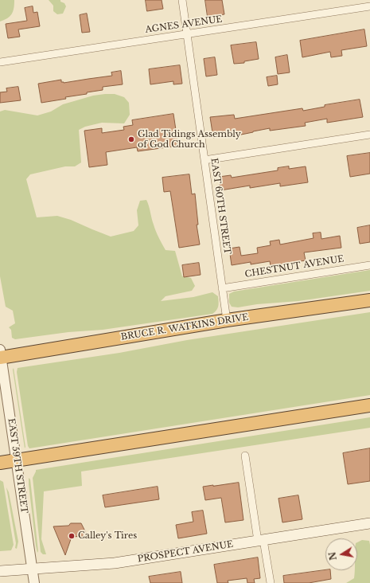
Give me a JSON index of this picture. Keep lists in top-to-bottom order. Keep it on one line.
{"streets":{"highway":["BRUCE R. WATKINS DRIVE"],"main road":["PROSPECT AVENUE"],"street":["AGNES AVENUE","EAST 60TH STREET","CHESTNUT AVENUE","EAST 59TH STREET"]},"crossings":[["AGNES AVENUE","EAST 60TH STREET"],["EAST 60TH STREET","CHESTNUT AVENUE"],["EAST 60TH STREET","BRUCE R. WATKINS DRIVE"],["BRUCE R. WATKINS DRIVE","EAST 59TH STREET"],["EAST 59TH STREET","PROSPECT AVENUE"]],"places":["Glad Tidings Assembly of God Church","Calley's Tires"],"north":"left"}
